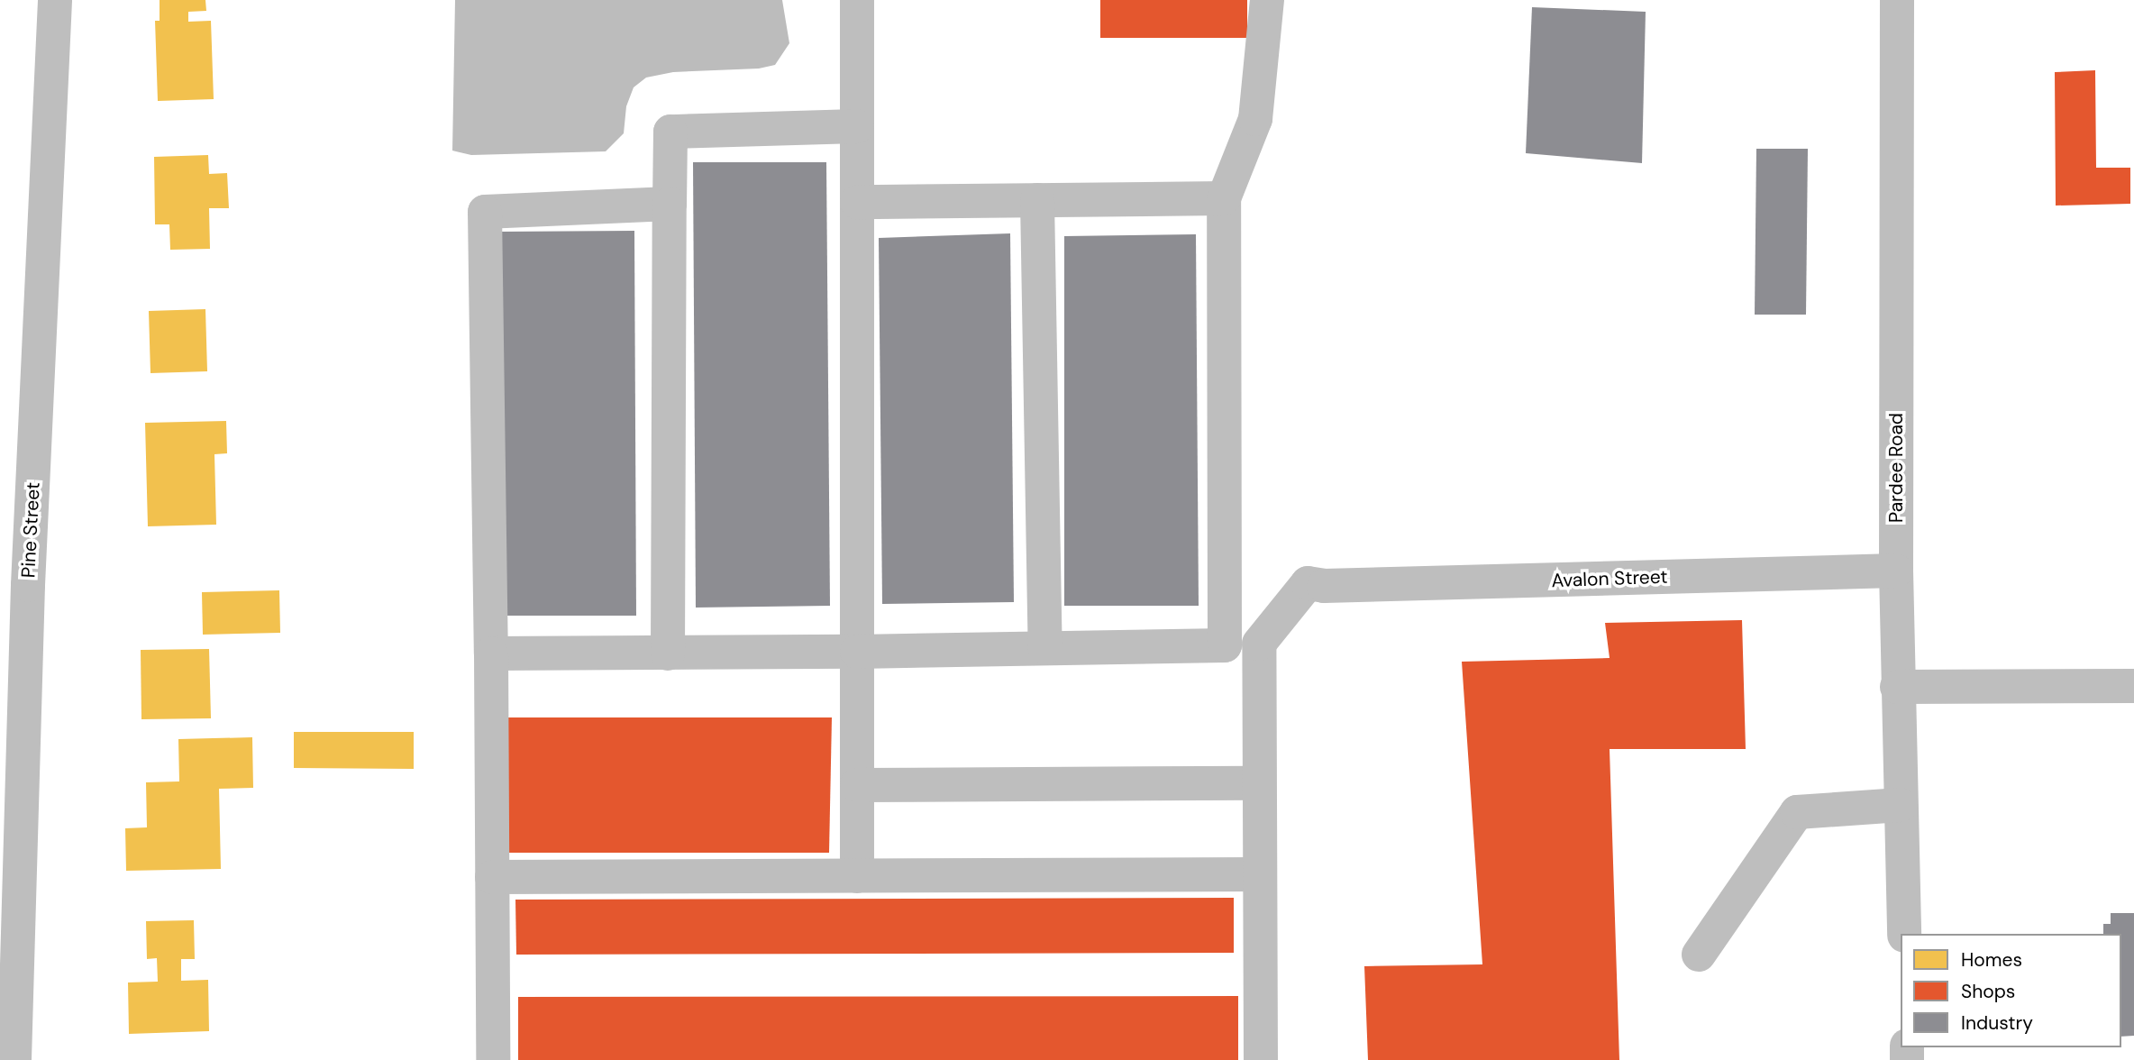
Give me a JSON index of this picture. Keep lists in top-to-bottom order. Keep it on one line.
{"streets":{"street":["Pardee Road","Pine Street","Avalon Street"]},"crossings":[["Pardee Road","Avalon Street"]],"legend":["Homes","Shops","Industry"]}
